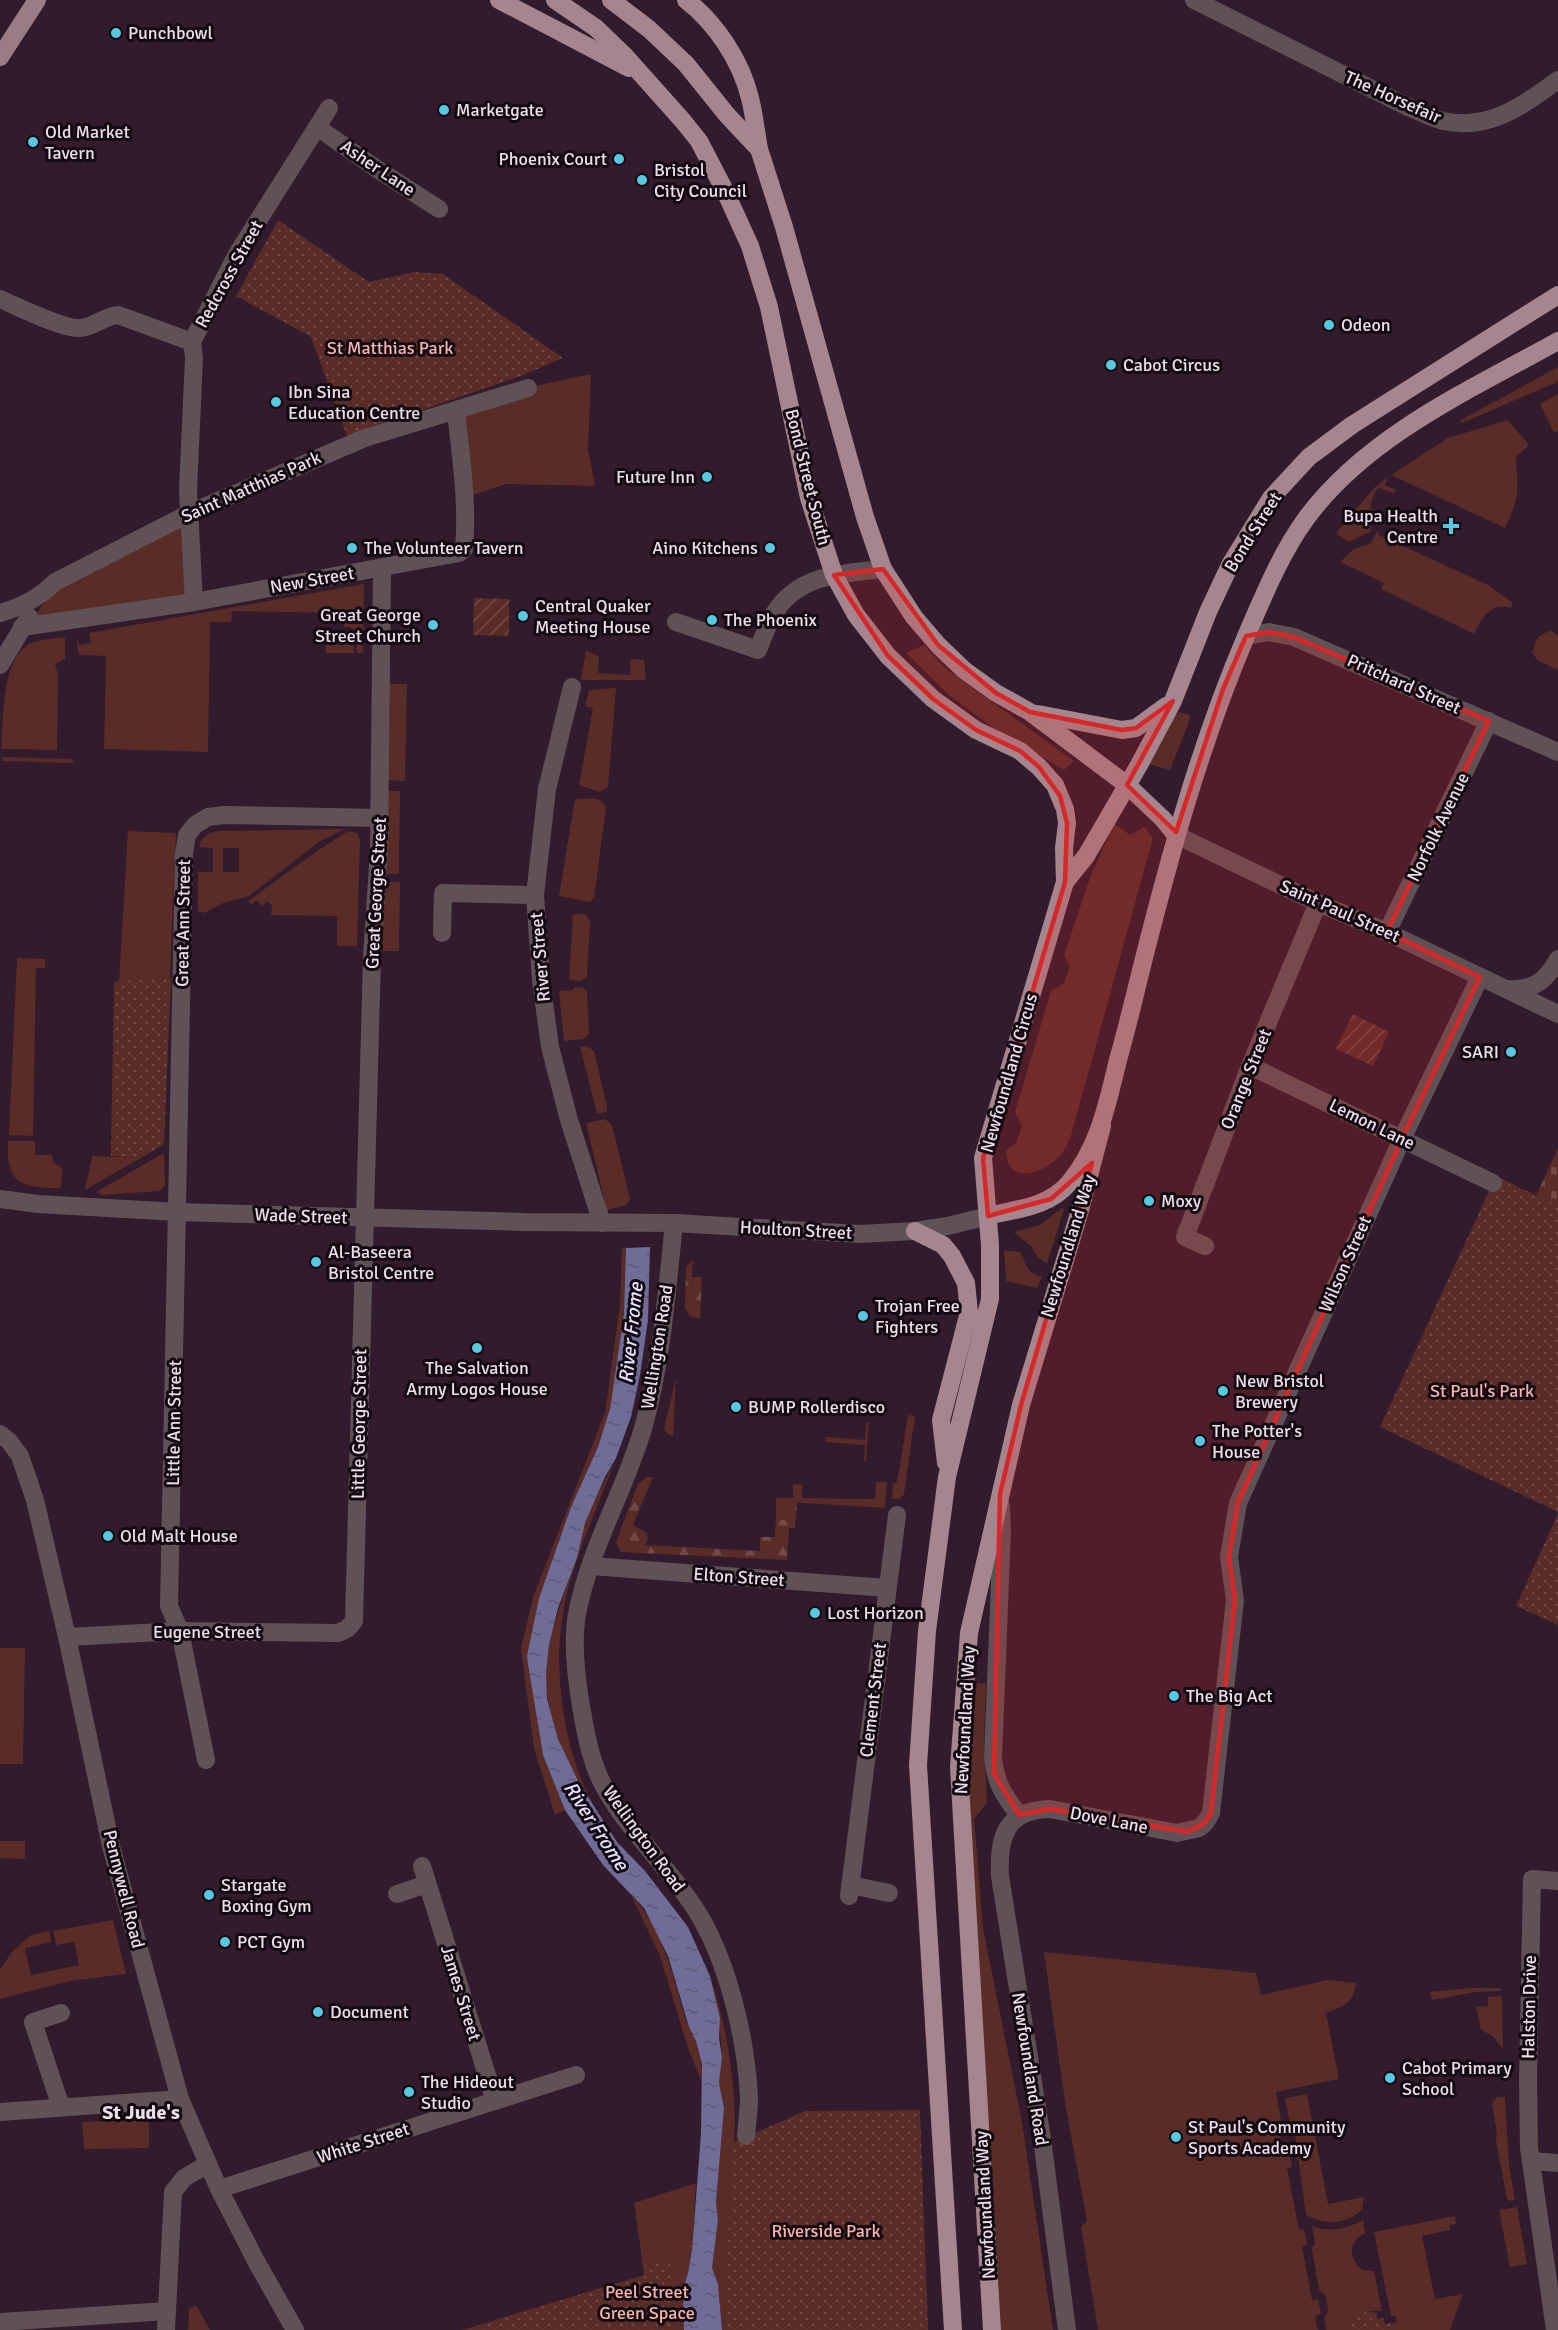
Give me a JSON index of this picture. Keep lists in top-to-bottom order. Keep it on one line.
{"streets":{"highway":["Bond Street South","Bond Street","Newfoundland Circus","Newfoundland Way"],"street":["The Horsefair","Asher Lane","Redcross Street","Saint Matthias Park","New Street","Pritchard Street","Norfolk Avenue","Great George Street","Saint Paul Street","Great Ann Street","River Street","Orange Street","Lemon Lane","Wade Street","Houlton Street","Wilson Street","Wellington Road","Little Ann Street","Little George Street","Elton Street","Eugene Street","Clement Street","Dove Lane","Pennywell Road","James Street","Halston Drive","Newfoundland Road","White Street"]},"crossings":[["Asher Lane","Redcross Street"],["Redcross Street","Saint Matthias Park"],["Redcross Street","New Street"],["Bond Street South","Newfoundland Circus"],["Saint Matthias Park","New Street"],["Bond Street","Newfoundland Circus"],["New Street","Great George Street"],["Pritchard Street","Norfolk Avenue"],["Norfolk Avenue","Saint Paul Street"],["Great George Street","Great Ann Street"],["Great George Street","Wade Street"],["Great George Street","Little George Street"],["Saint Paul Street","Orange Street"],["Saint Paul Street","Wilson Street"],["Great Ann Street","Wade Street"],["Great Ann Street","Little Ann Street"],["River Street","Wade Street"],["River Street","Houlton Street"],["Newfoundland Circus","Houlton Street"],["Orange Street","Lemon Lane"],["Lemon Lane","Wilson Street"],["Wade Street","Houlton Street"],["Wade Street","Little Ann Street"],["Wade Street","Little George Street"],["Houlton Street","Wellington Road"],["Wilson Street","Dove Lane"],["Wellington Road","Elton Street"],["Little Ann Street","Eugene Street"],["Little George Street","Eugene Street"],["Elton Street","Clement Street"],["Eugene Street","Pennywell Road"],["Dove Lane","Newfoundland Road"],["Pennywell Road","White Street"],["James Street","White Street"]],"districts":["St Jude's"],"water":["River Frome"],"parks":["St Matthias Park","St Paul's Park","Riverside Park","Peel Street Green Space"],"places":{"other":["Punchbowl","Marketgate","Old Market Tavern","Phoenix Court","Bristol City Council","Odeon","Cabot Circus","Ibn Sina Education Centre","Future Inn","The Volunteer Tavern","Aino Kitchens","Central Quaker Meeting House","The Phoenix","Great George Street Church","SARI","Moxy","Al-Baseera Bristol Centre","Trojan Free Fighters","The Salvation Army Logos House","New Bristol Brewery","BUMP Rollerdisco","The Potter's House","Old Malt House","Lost Horizon","The Big Act","Stargate Boxing Gym","PCT Gym","Document","Cabot Primary School","The Hideout Studio","St Paul's Community Sports Academy"],"health":["Bupa Health Centre"]}}
